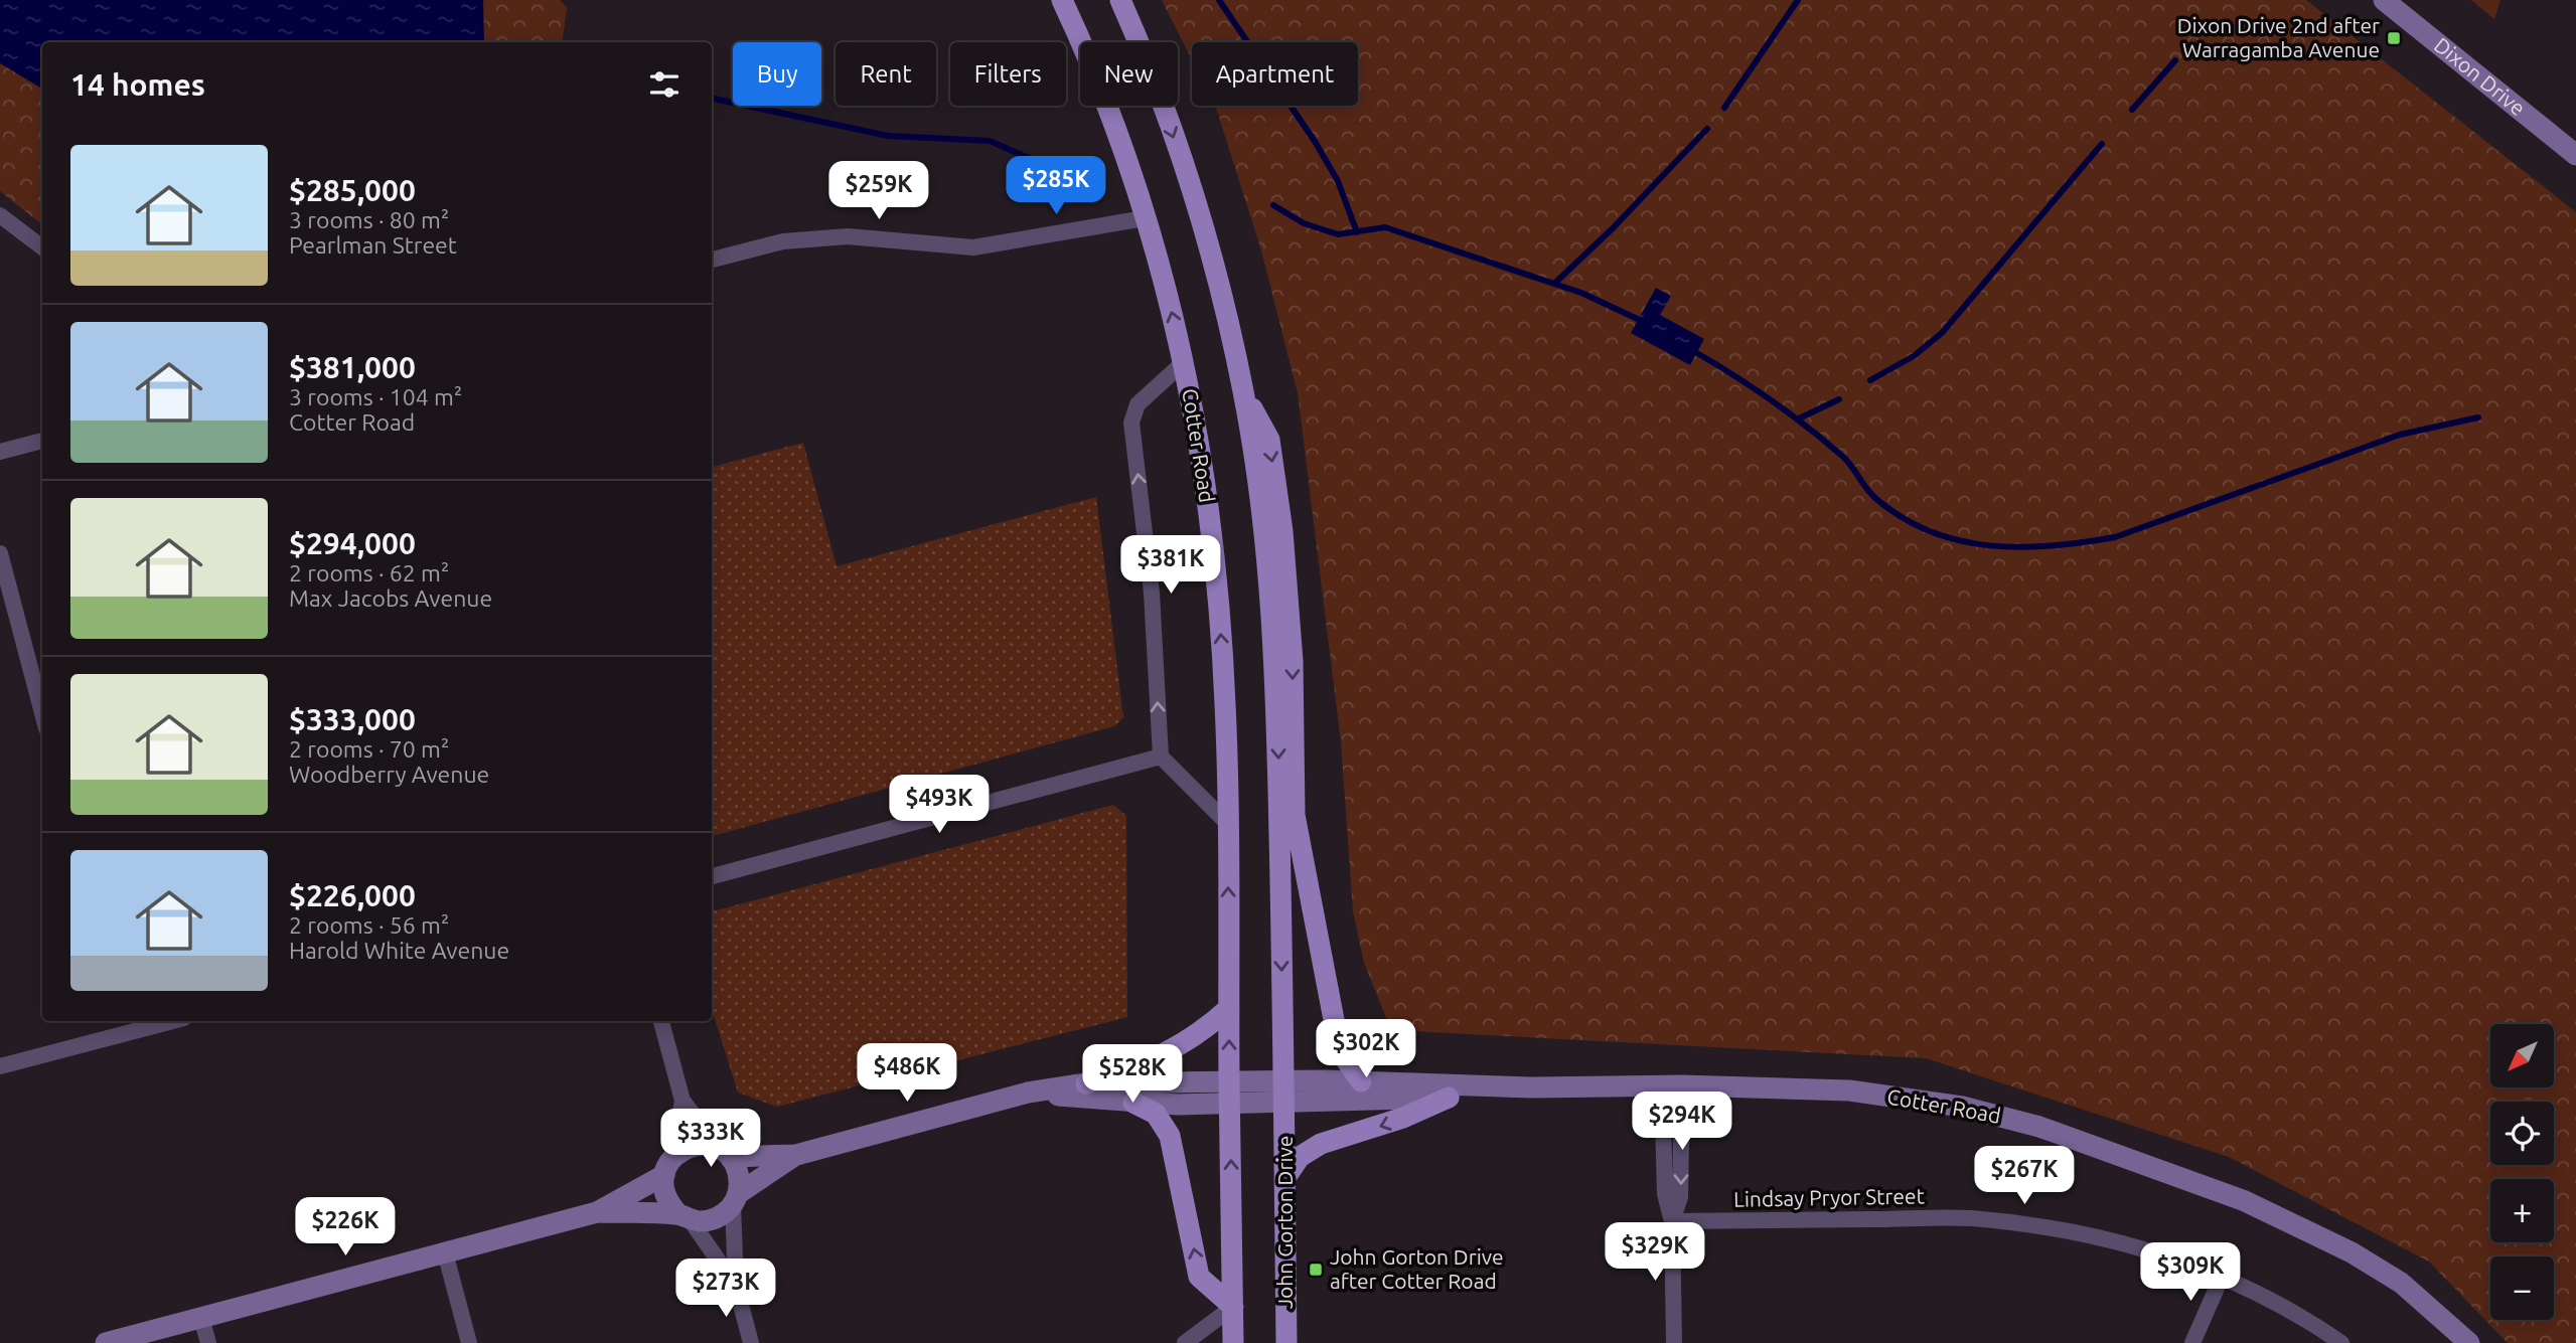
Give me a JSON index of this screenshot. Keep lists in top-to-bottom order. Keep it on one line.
{"streets":{"main road":["Dixon Drive","Cotter Road","John Gorton Drive"],"street":["Lindsay Pryor Street"]},"crossings":[["Cotter Road","John Gorton Drive"]],"places":{"transit":["Dixon Drive 2nd after Warragamba Avenue","John Gorton Drive after Cotter Road"]},"north":"bottom left","page":{"chip":["Buy","Rent","Filters","New","Apartment"],"heading":"14 homes","list":[{"name":"$285,000","note":"3 rooms · 80 m² · Pearlman Street"},{"name":"$381,000","note":"3 rooms · 104 m² · Cotter Road"},{"name":"$294,000","note":"2 rooms · 62 m² · Max Jacobs Avenue"},{"name":"$333,000","note":"2 rooms · 70 m² · Woodberry Avenue"},{"name":"$226,000","note":"2 rooms · 56 m² · Harold White Avenue"}],"price":["$285K","$259K","$381K","$493K","$302K","$486K","$528K","$294K","$333K","$267K","$226K","$329K","$309K","$273K"],"map_buttons":["+","−"]}}
